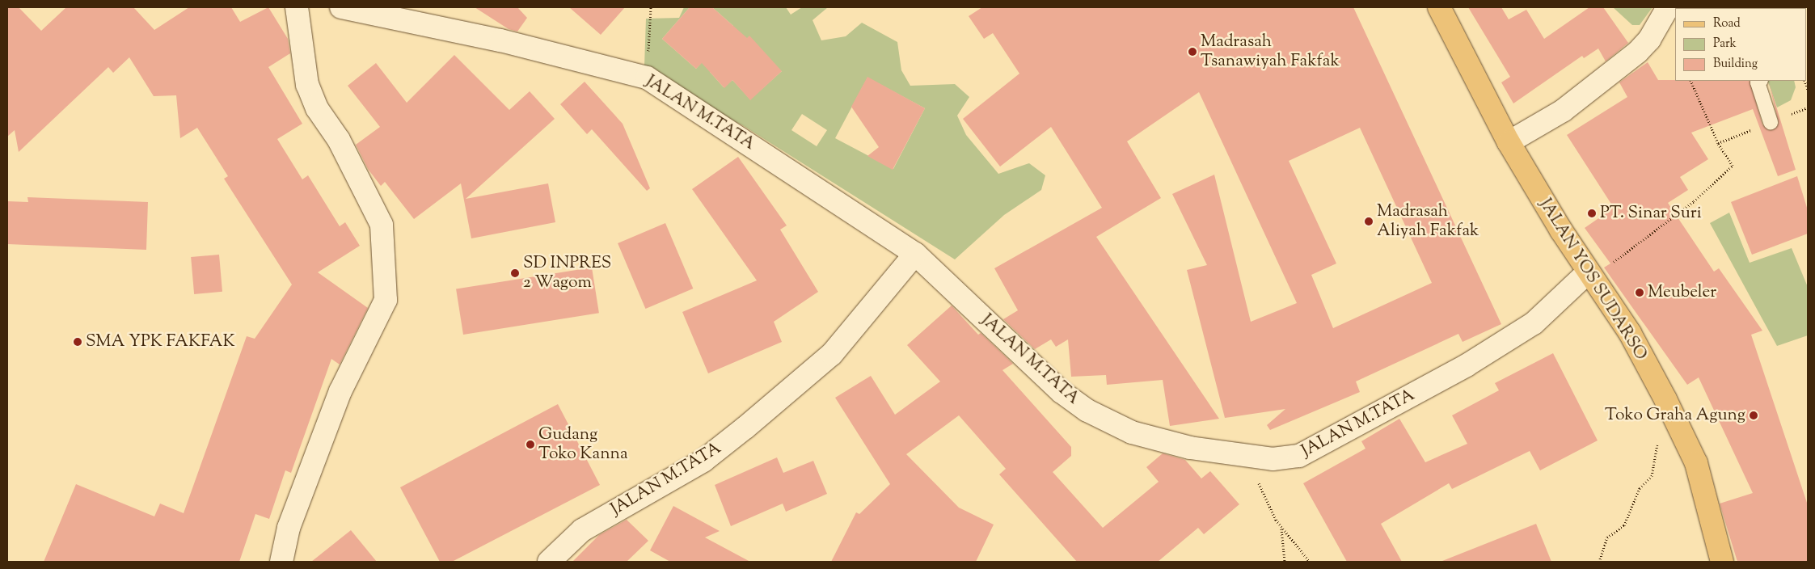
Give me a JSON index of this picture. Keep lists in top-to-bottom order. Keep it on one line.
{"streets":{"main road":["JALAN YOS SUDARSO"],"street":["JALAN M.TATA"]},"crossings":[["JALAN M.TATA","JALAN YOS SUDARSO"]],"places":["Madrasah Tsanawiyah Fakfak","PT. Sinar Suri","Madrasah Aliyah Fakfak","SD INPRES 2 Wagom","Meubeler","SMA YPK FAKFAK","Toko Graha Agung","Gudang Toko Kanna"],"legend":["Road","Park","Building"]}
